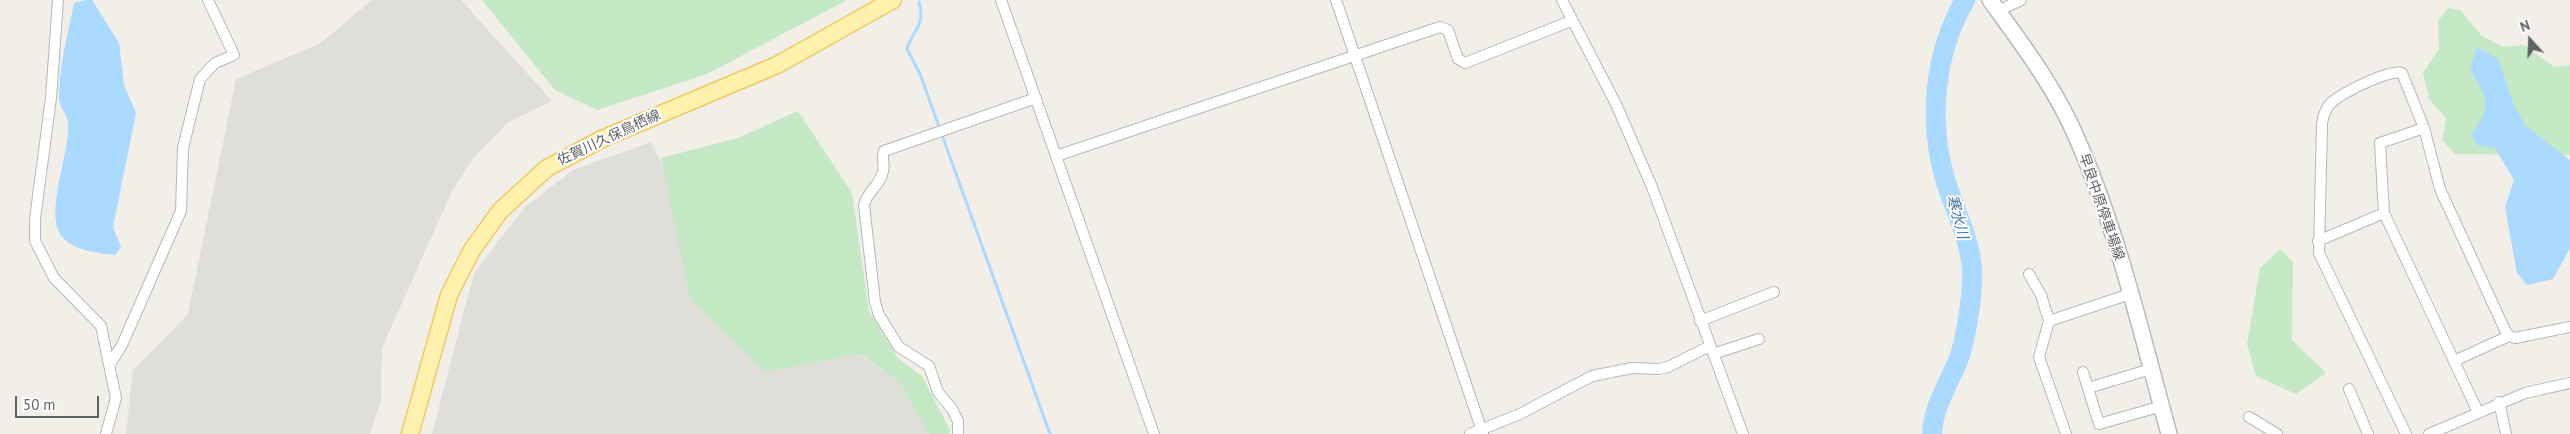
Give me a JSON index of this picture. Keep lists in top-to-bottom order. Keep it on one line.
{"streets":{"main road":["佐賀川久保鳥栖線","早良中原停車場線"]},"water":["寒水川"],"scale_bar":"50 m","north":"top"}
